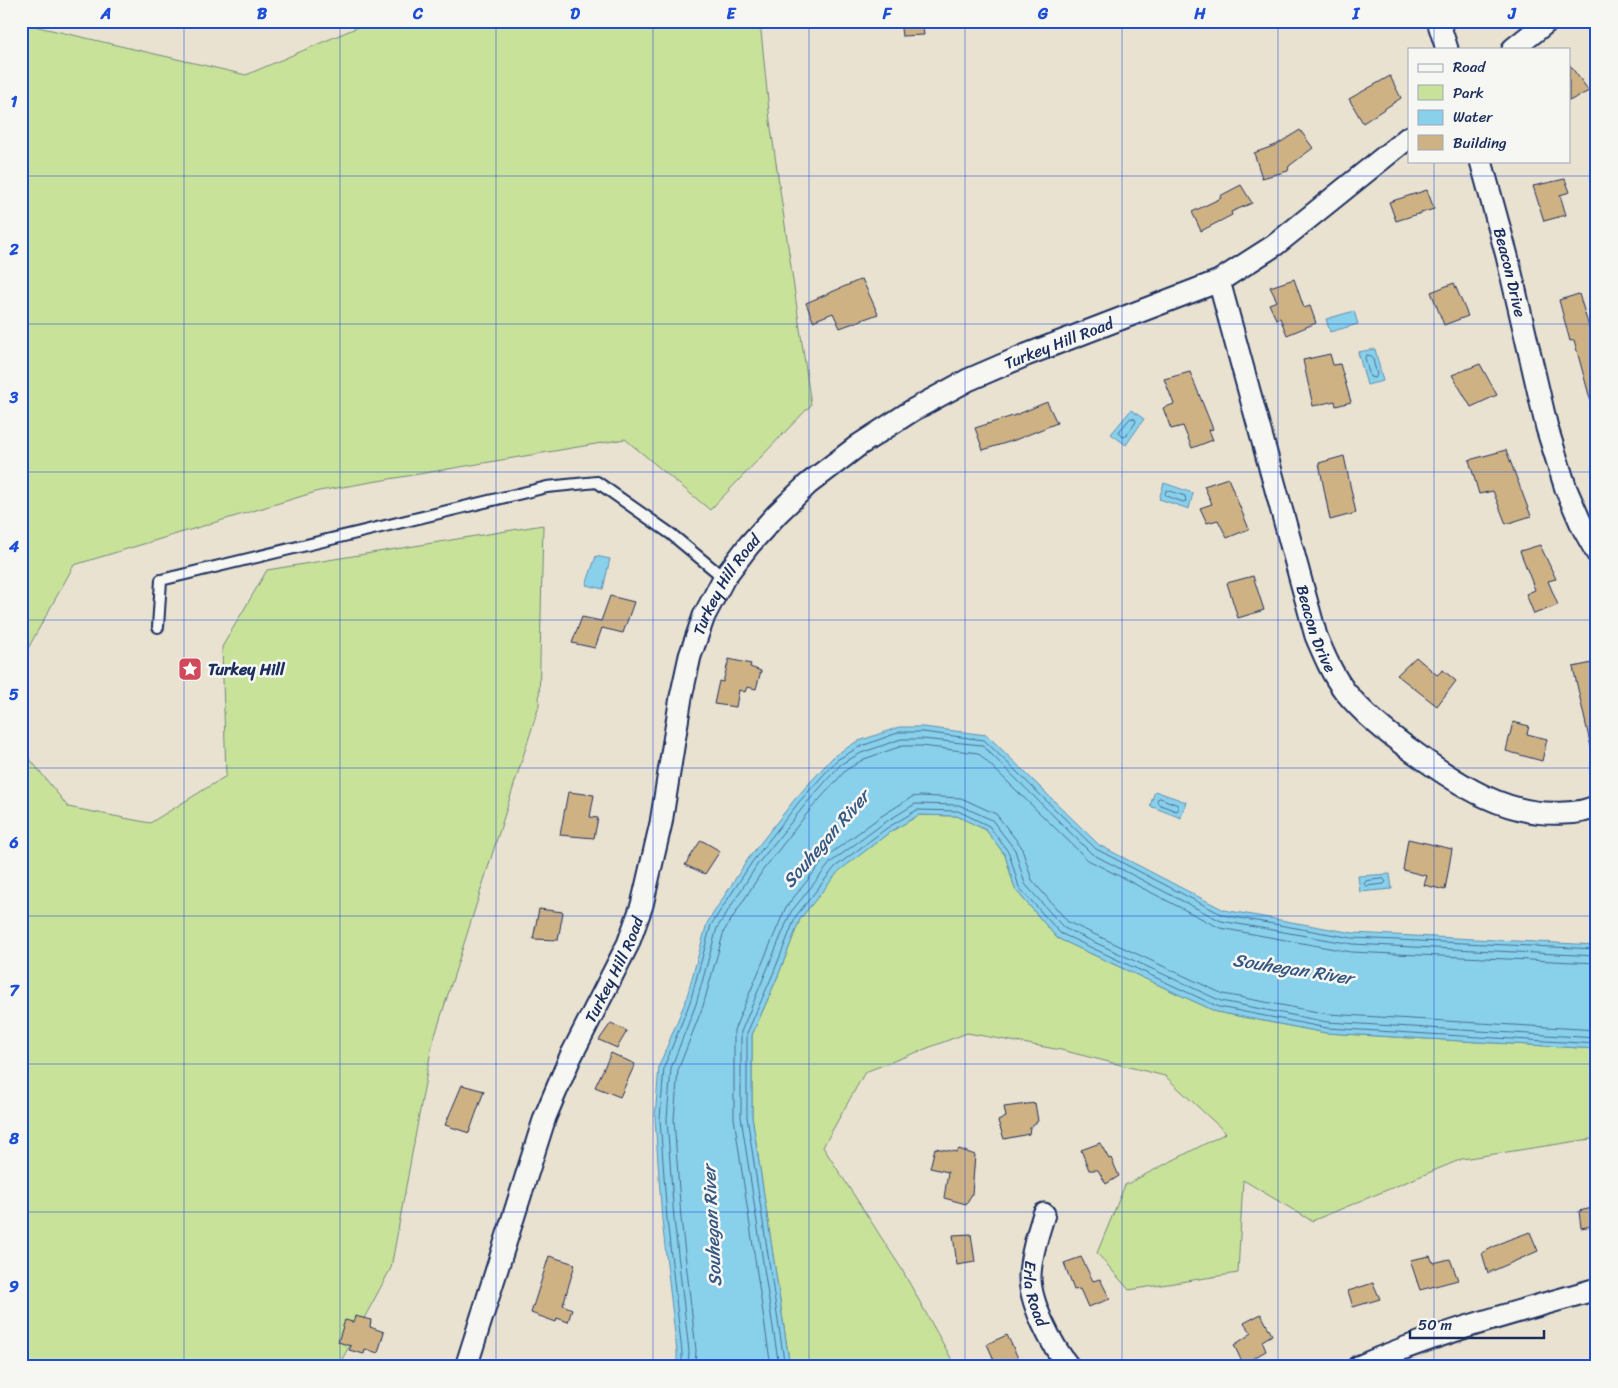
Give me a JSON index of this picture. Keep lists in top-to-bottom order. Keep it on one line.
{"streets":{"street":["Beacon Drive","Turkey Hill Road","Erla Road"]},"crossings":[["Beacon Drive","Turkey Hill Road"]],"water":["Souhegan River"],"places":{"place":["Turkey Hill"]},"legend":["Road","Park","Water","Building"],"scale_bar":"50 m","grid":{"columns":["A","B","C","D","E","F","G","H","I","J"],"rows":["1","2","3","4","5","6","7","8","9"]}}
